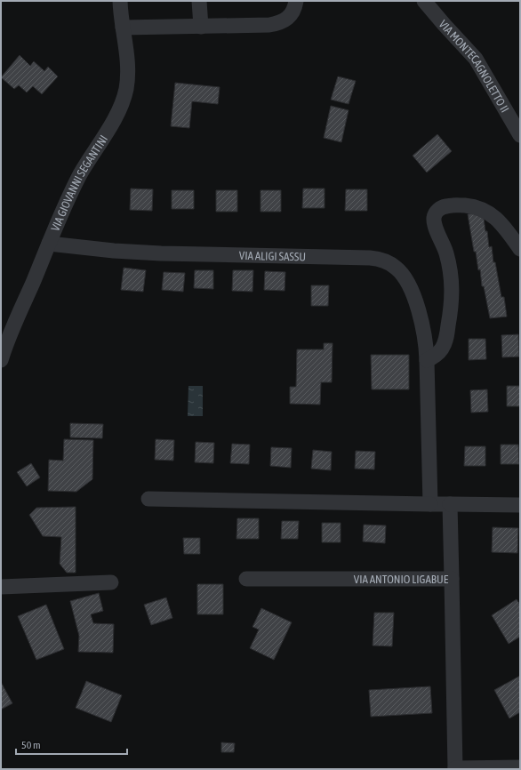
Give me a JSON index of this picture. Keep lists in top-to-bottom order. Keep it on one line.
{"streets":{"street":["VIA MONTECAGNOLETTO II","VIA GIOVANNI SEGANTINI","VIA ALIGI SASSU","VIA ANTONIO LIGABUE"]},"crossings":[["VIA GIOVANNI SEGANTINI","VIA ALIGI SASSU"]],"scale_bar":"50 m"}
